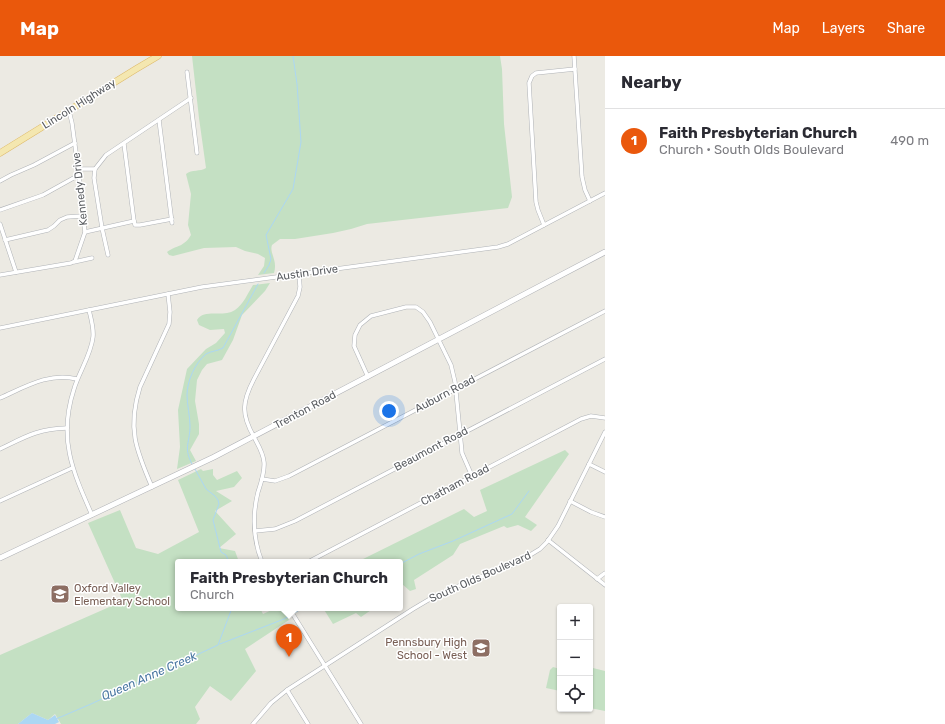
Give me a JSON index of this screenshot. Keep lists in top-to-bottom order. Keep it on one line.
{"streets":{"main road":["Lincoln Highway","Trenton Road"],"street":["Kennedy Drive","Austin Drive","Auburn Road","Beaumont Road","Chatham Road","South Olds Boulevard"]},"crossings":[["Lincoln Highway","Kennedy Drive"]],"water":["Queen Anne Creek"],"places":{"school or university":["Oxford Valley Elementary School","Pennsbury High School - West"]},"page":{"header":"Map","nav":["Map","Layers","Share"],"heading":"Nearby","list":[{"mark":"1","name":"Faith Presbyterian Church","note":"Church · South Olds Boulevard","value":"490 m"}],"popup":["Faith Presbyterian Church","Church"],"map_buttons":["+","−"],"pins":"1"}}
